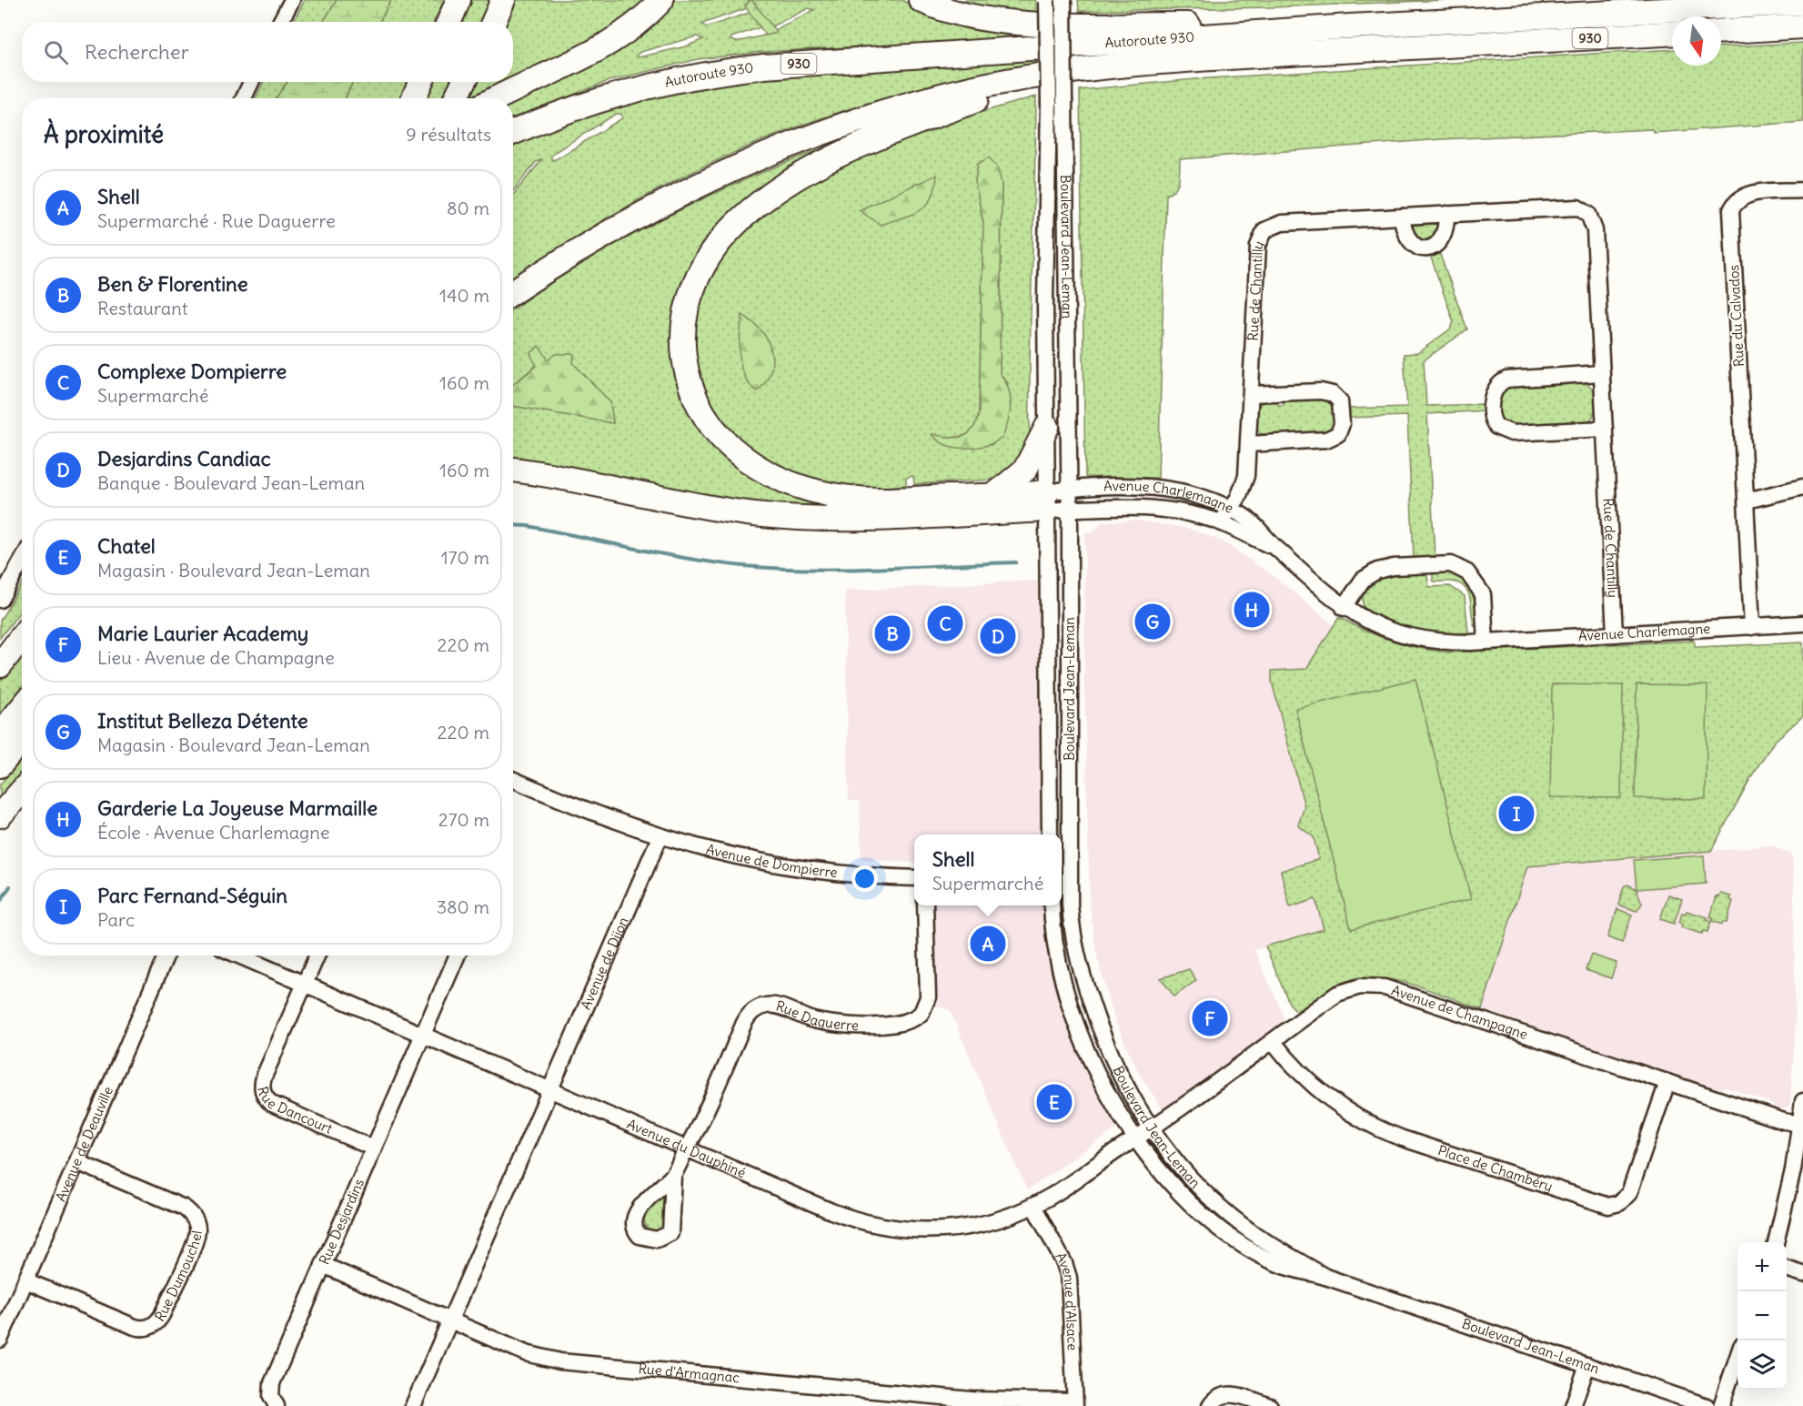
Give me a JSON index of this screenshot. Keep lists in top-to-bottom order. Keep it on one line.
{"streets":{"highway":["930","Autoroute 930"],"street":["Boulevard Jean-Leman","Rue de Chantilly","Rue du Calvados","Avenue Charlemagne","Avenue de Dompierre","Avenue de Dijon","Avenue de Champagne","Rue Daguerre","Rue Dancourt","Avenue de Deauville","Avenue du Dauphiné","Place de Chambéry","Rue Desjardins","Rue Dumouchel","Avenue d'Alsace","Rue d'Armagnac"]},"crossings":[["Boulevard Jean-Leman","Avenue Charlemagne"],["Boulevard Jean-Leman","Avenue de Champagne"],["Boulevard Jean-Leman","Avenue du Dauphiné"],["Rue de Chantilly","Avenue Charlemagne"],["Rue du Calvados","Avenue Charlemagne"],["Avenue de Dompierre","Avenue de Dijon"],["Avenue de Dijon","Avenue du Dauphiné"],["Avenue de Champagne","Avenue du Dauphiné"],["Avenue de Champagne","Place de Chambéry"],["Rue Daguerre","Avenue du Dauphiné"],["Rue Dancourt","Avenue du Dauphiné"],["Rue Dancourt","Rue Desjardins"],["Avenue de Deauville","Rue Dumouchel"],["Avenue du Dauphiné","Rue Desjardins"],["Avenue du Dauphiné","Avenue d'Alsace"],["Rue Desjardins","Rue d'Armagnac"],["Avenue d'Alsace","Rue d'Armagnac"]],"north":"bottom","page":{"search":"Rechercher","heading":["À proximité","9 résultats"],"list":[{"mark":"A","name":"Shell","note":"Supermarché · Rue Daguerre","value":"80 m"},{"mark":"B","name":"Ben & Florentine","note":"Restaurant","value":"140 m"},{"mark":"C","name":"Complexe Dompierre","note":"Supermarché","value":"160 m"},{"mark":"D","name":"Desjardins Candiac","note":"Banque · Boulevard Jean-Leman","value":"160 m"},{"mark":"E","name":"Chatel","note":"Magasin · Boulevard Jean-Leman","value":"170 m"},{"mark":"F","name":"Marie Laurier Academy","note":"Lieu · Avenue de Champagne","value":"220 m"},{"mark":"G","name":"Institut Belleza Détente","note":"Magasin · Boulevard Jean-Leman","value":"220 m"},{"mark":"H","name":"Garderie La Joyeuse Marmaille","note":"École · Avenue Charlemagne","value":"270 m"},{"mark":"I","name":"Parc Fernand-Séguin","note":"Parc","value":"380 m"}],"pins":["H","G","C","B","D","I","A","F","E"],"popup":["Shell","Supermarché"],"map_buttons":["+","−"]}}
